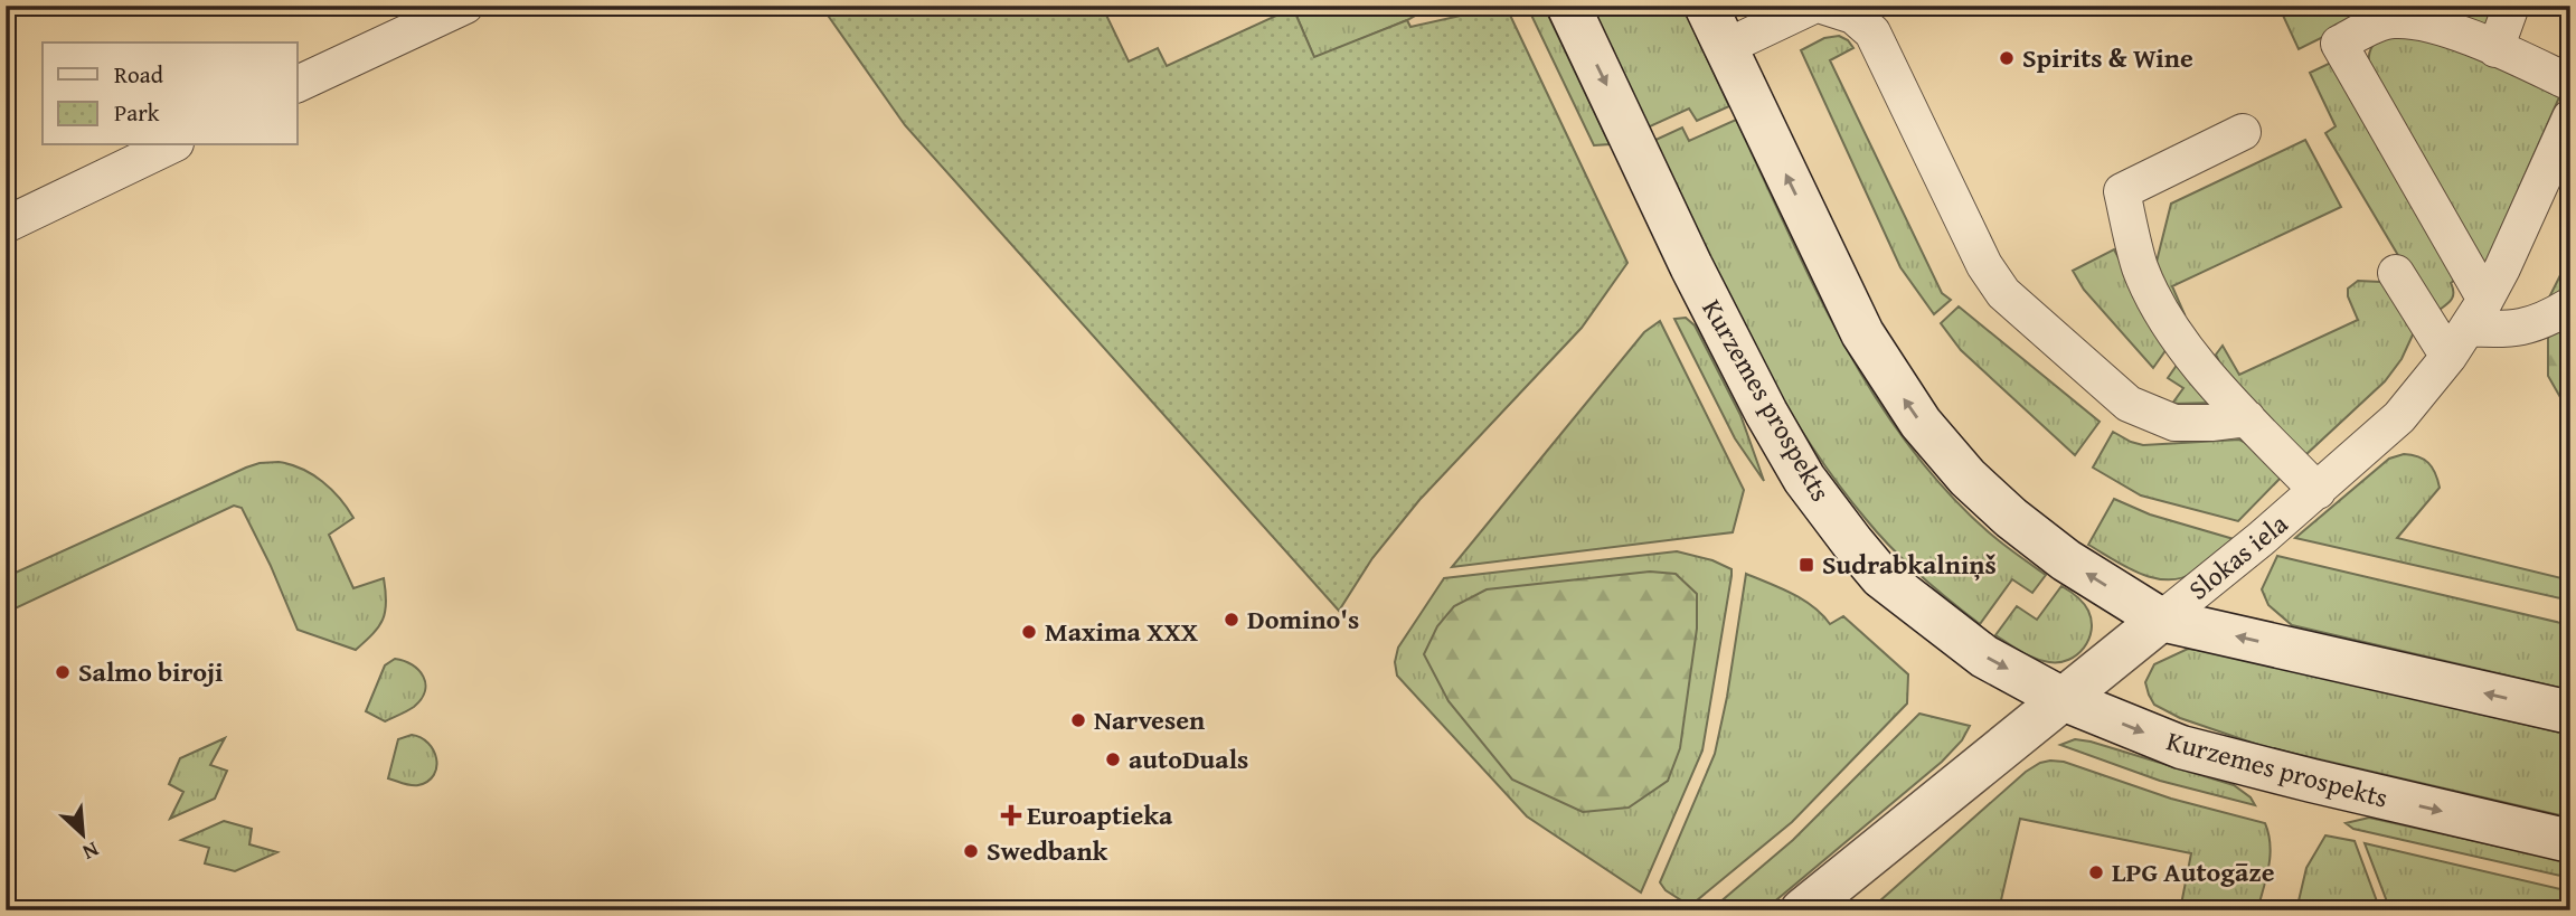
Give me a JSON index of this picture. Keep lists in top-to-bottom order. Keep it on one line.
{"streets":{"main road":["Kurzemes prospekts","Slokas iela"]},"crossings":[["Kurzemes prospekts","Slokas iela"]],"places":{"other":["Spirits & Wine","Domino's","Maxima XXX","Salmo biroji","Narvesen","autoDuals","Swedbank","LPG Autogāze"],"transit":["Sudrabkalniņš"],"health":["Euroaptieka"]},"legend":["Road","Park"],"north":"bottom right"}
